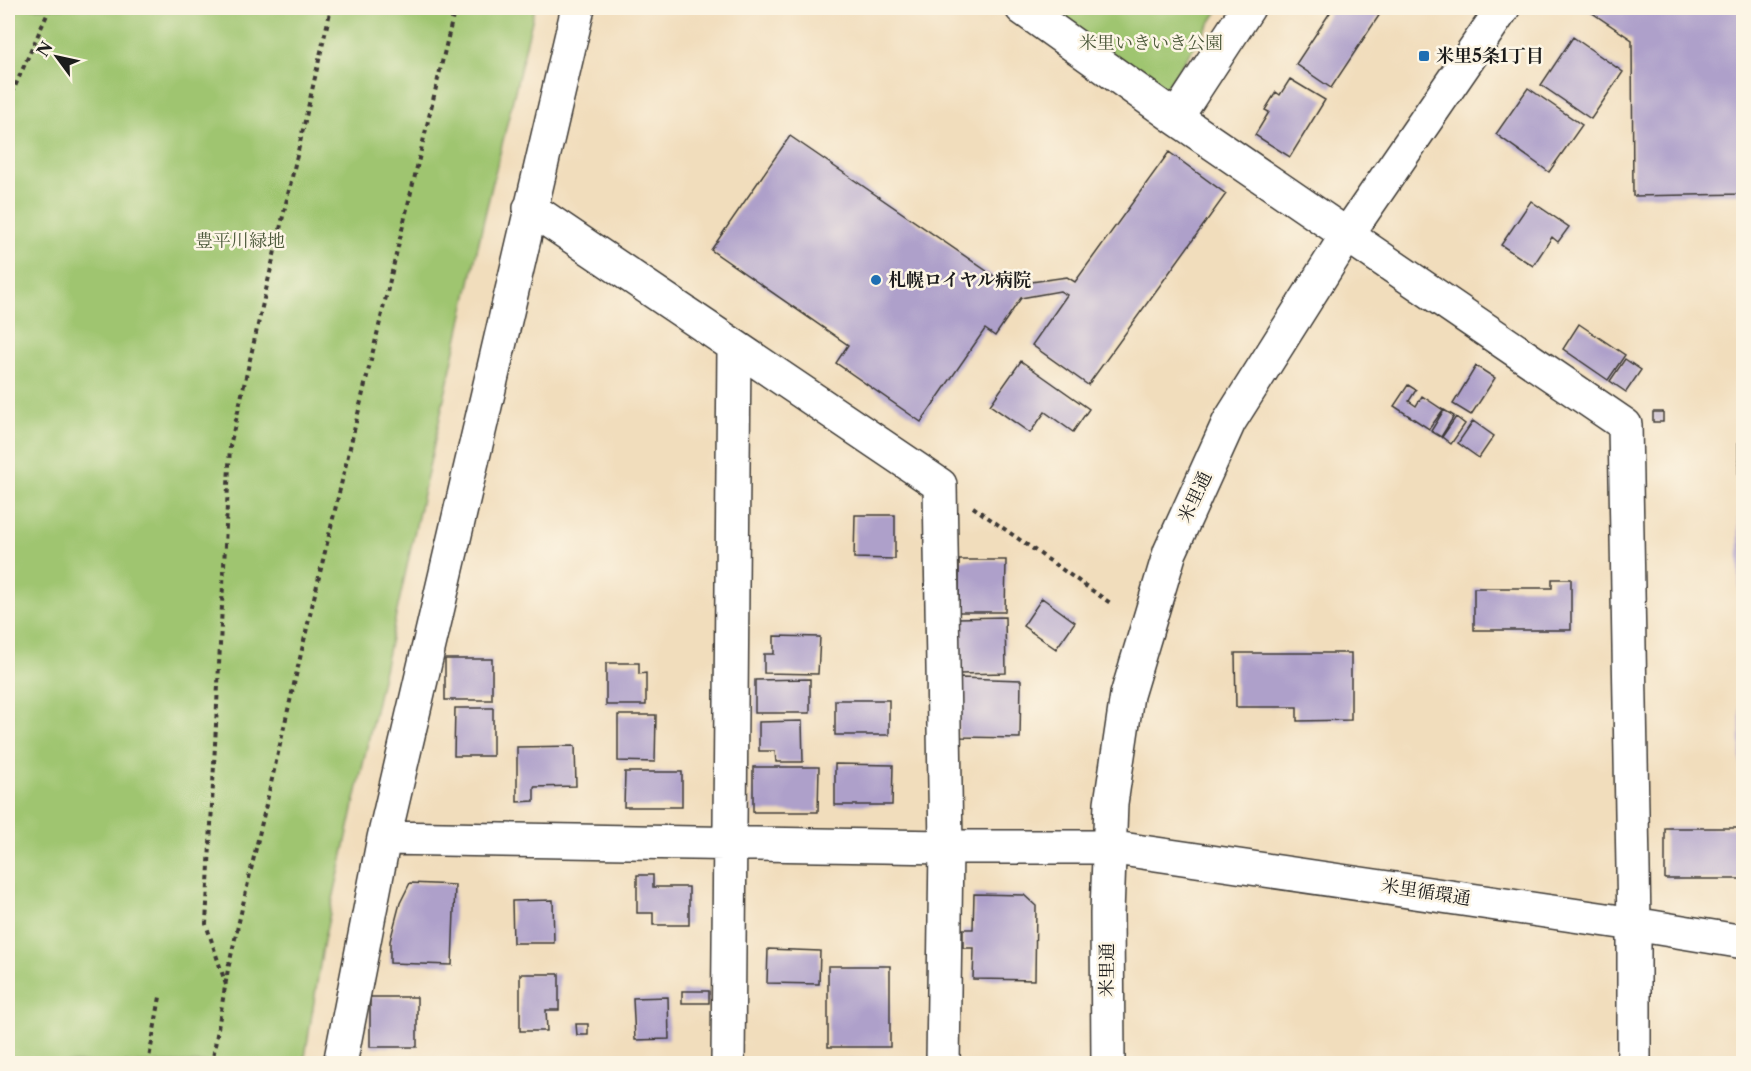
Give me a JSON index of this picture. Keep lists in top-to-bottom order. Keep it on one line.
{"streets":{"street":["米里通","米里循環通"]},"crossings":[["米里通","米里循環通"]],"parks":["米里いきいき公園","豊平川緑地"],"places":{"transit":["米里5条1丁目"],"other":["札幌ロイヤル病院"]},"north":"top left"}
